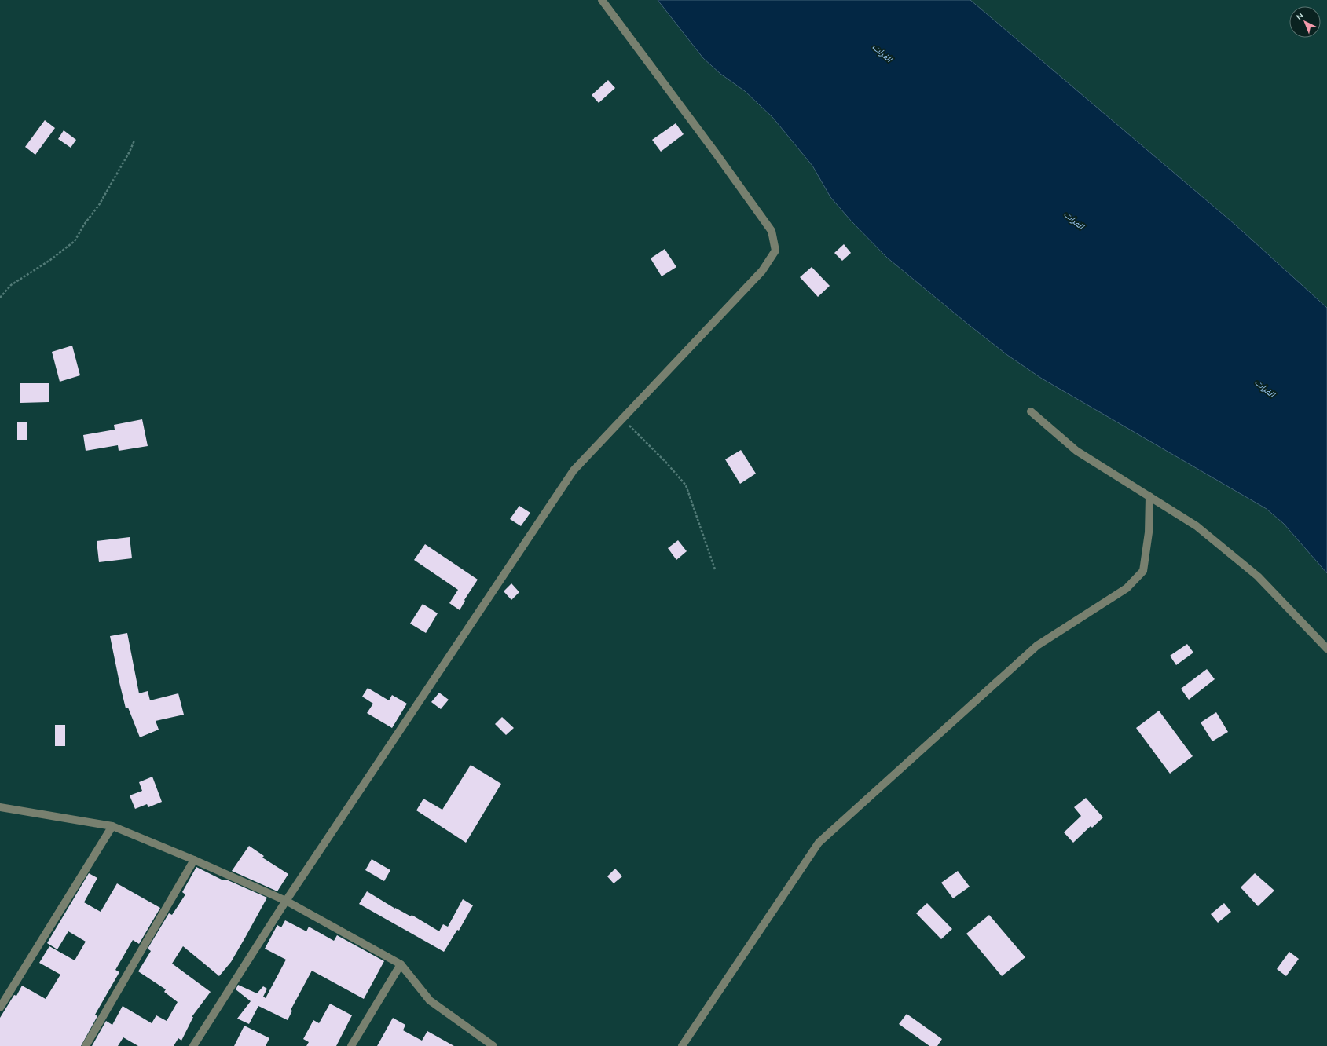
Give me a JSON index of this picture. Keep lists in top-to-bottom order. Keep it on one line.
{"water":["الفرات"],"north":"top left"}
